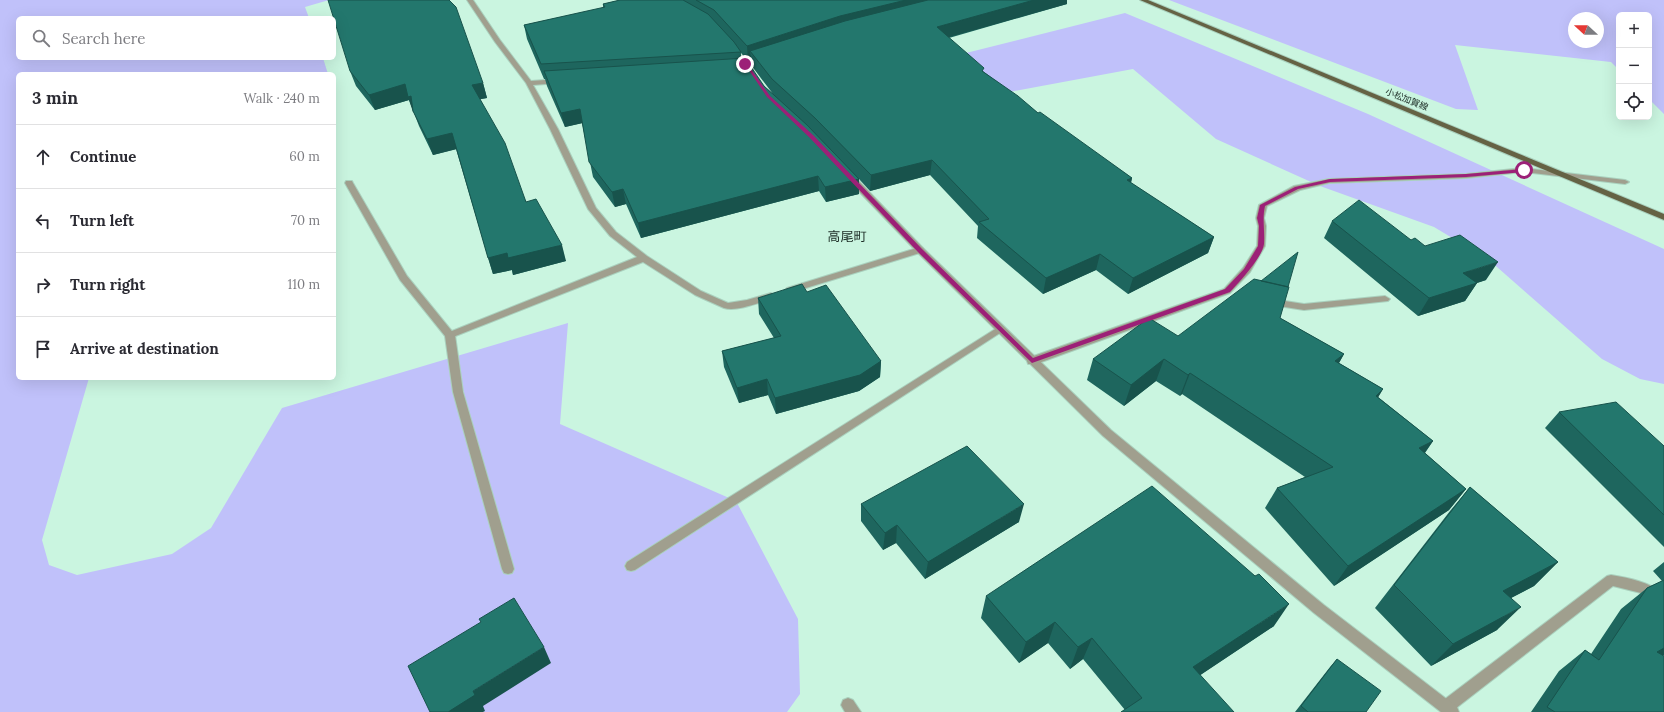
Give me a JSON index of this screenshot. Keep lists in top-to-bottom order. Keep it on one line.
{"streets":{"main road":["小松加賀線"]},"districts":["高尾町"],"north":"left","page":{"map_buttons":["+","−"],"search":"Search here","heading":["3 min","Walk · 240 m"],"list":[["Continue","60 m"],["Turn left","70 m"],["Turn right","110 m"],"Arrive at destination"]}}
